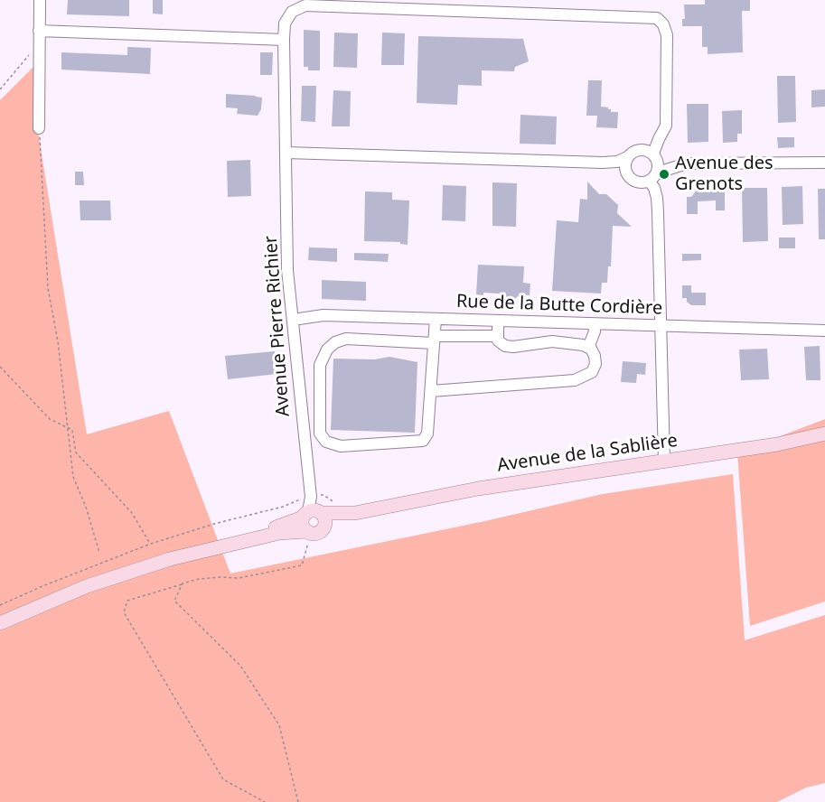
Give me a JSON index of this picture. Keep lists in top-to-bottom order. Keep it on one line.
{"streets":{"main road":["Avenue de la Sablière"],"street":["Rue de la Butte Cordière","Avenue Pierre Richier"]},"crossings":[["Rue de la Butte Cordière","Avenue Pierre Richier"],["Avenue Pierre Richier","Avenue de la Sablière"]],"places":["Avenue des Grenots"]}
